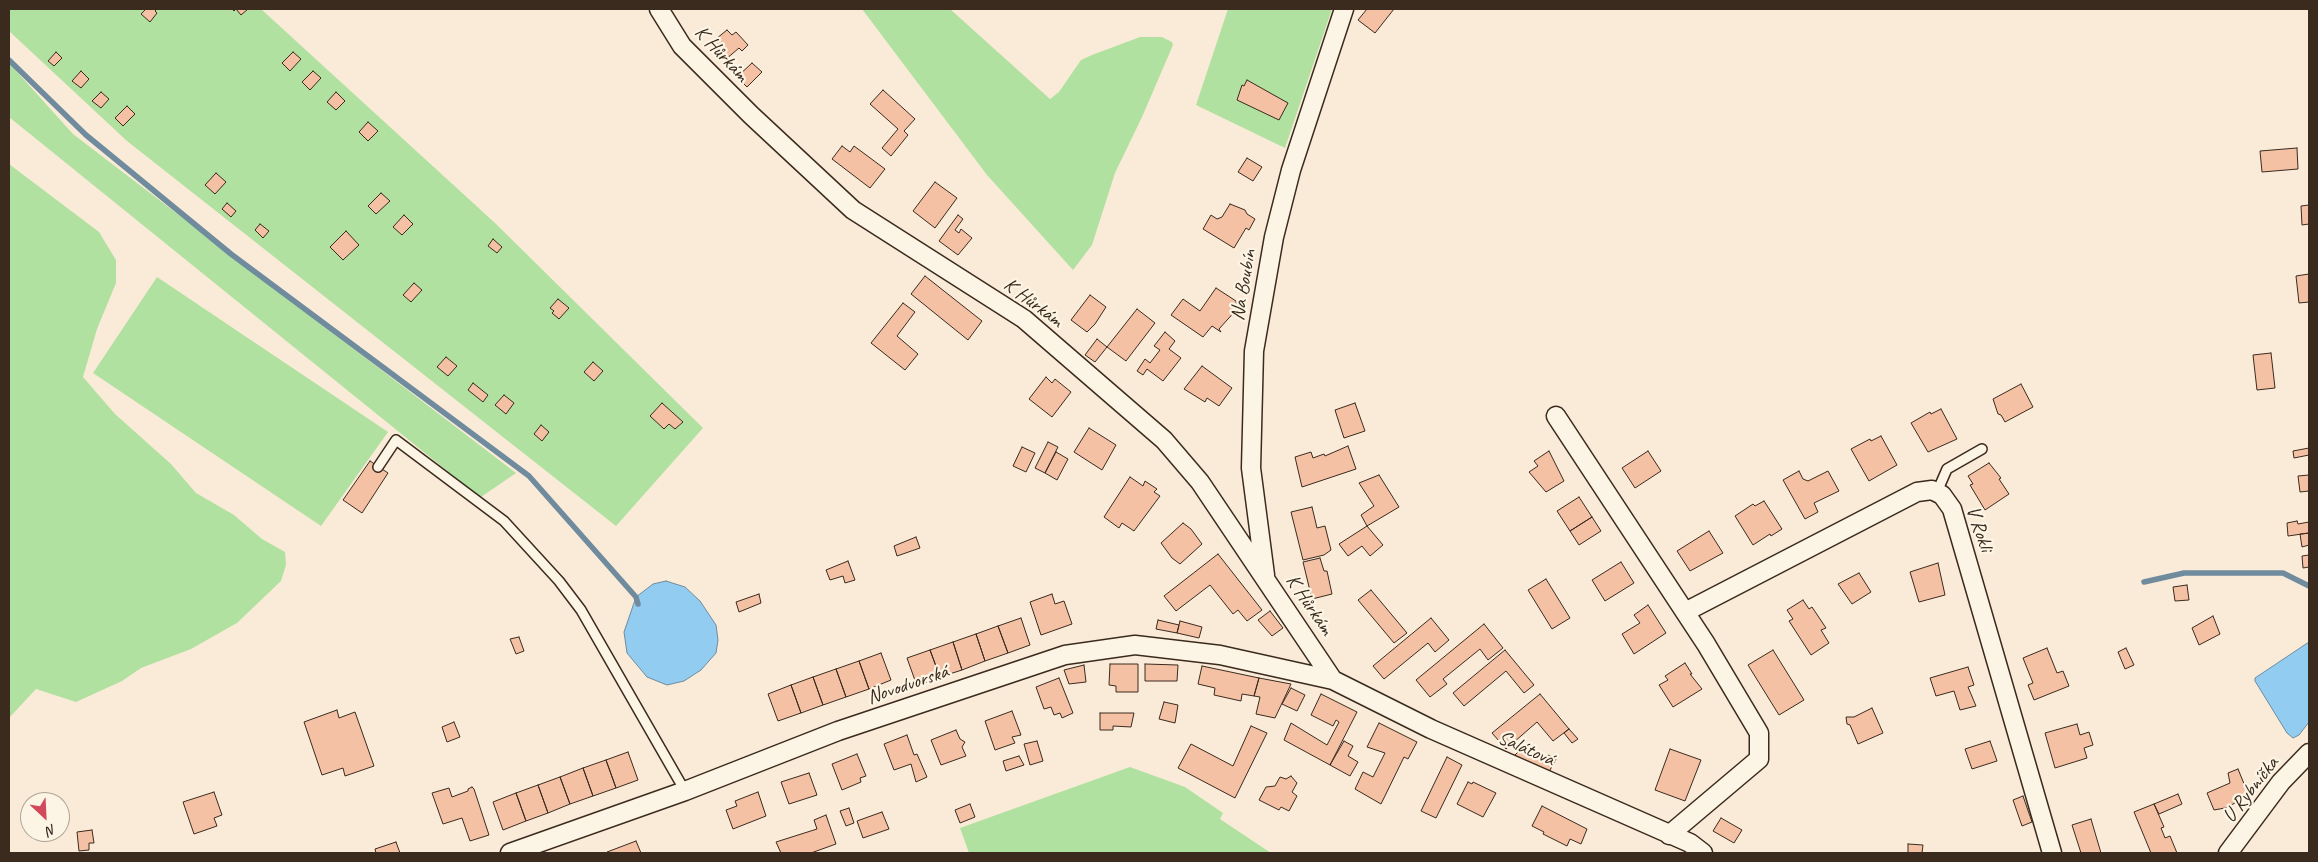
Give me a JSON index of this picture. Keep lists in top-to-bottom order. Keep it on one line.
{"streets":{"street":["K Hůrkám","Na Boubín","V Rokli","Novodvorská","Salátová","U Rybníčka"]},"crossings":[["K Hůrkám","Na Boubín"],["K Hůrkám","Novodvorská"],["K Hůrkám","Salátová"],["Novodvorská","Salátová"]],"north":"bottom right"}
